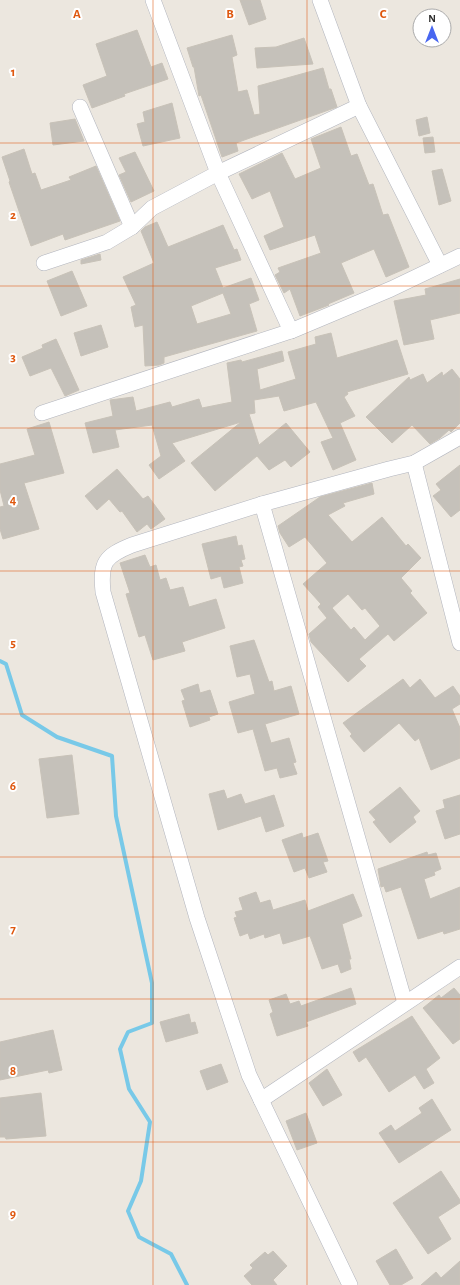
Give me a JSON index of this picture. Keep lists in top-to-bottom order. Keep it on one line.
{"north":"top","grid":{"columns":["A","B","C"],"rows":["1","2","3","4","5","6","7","8","9"]}}
